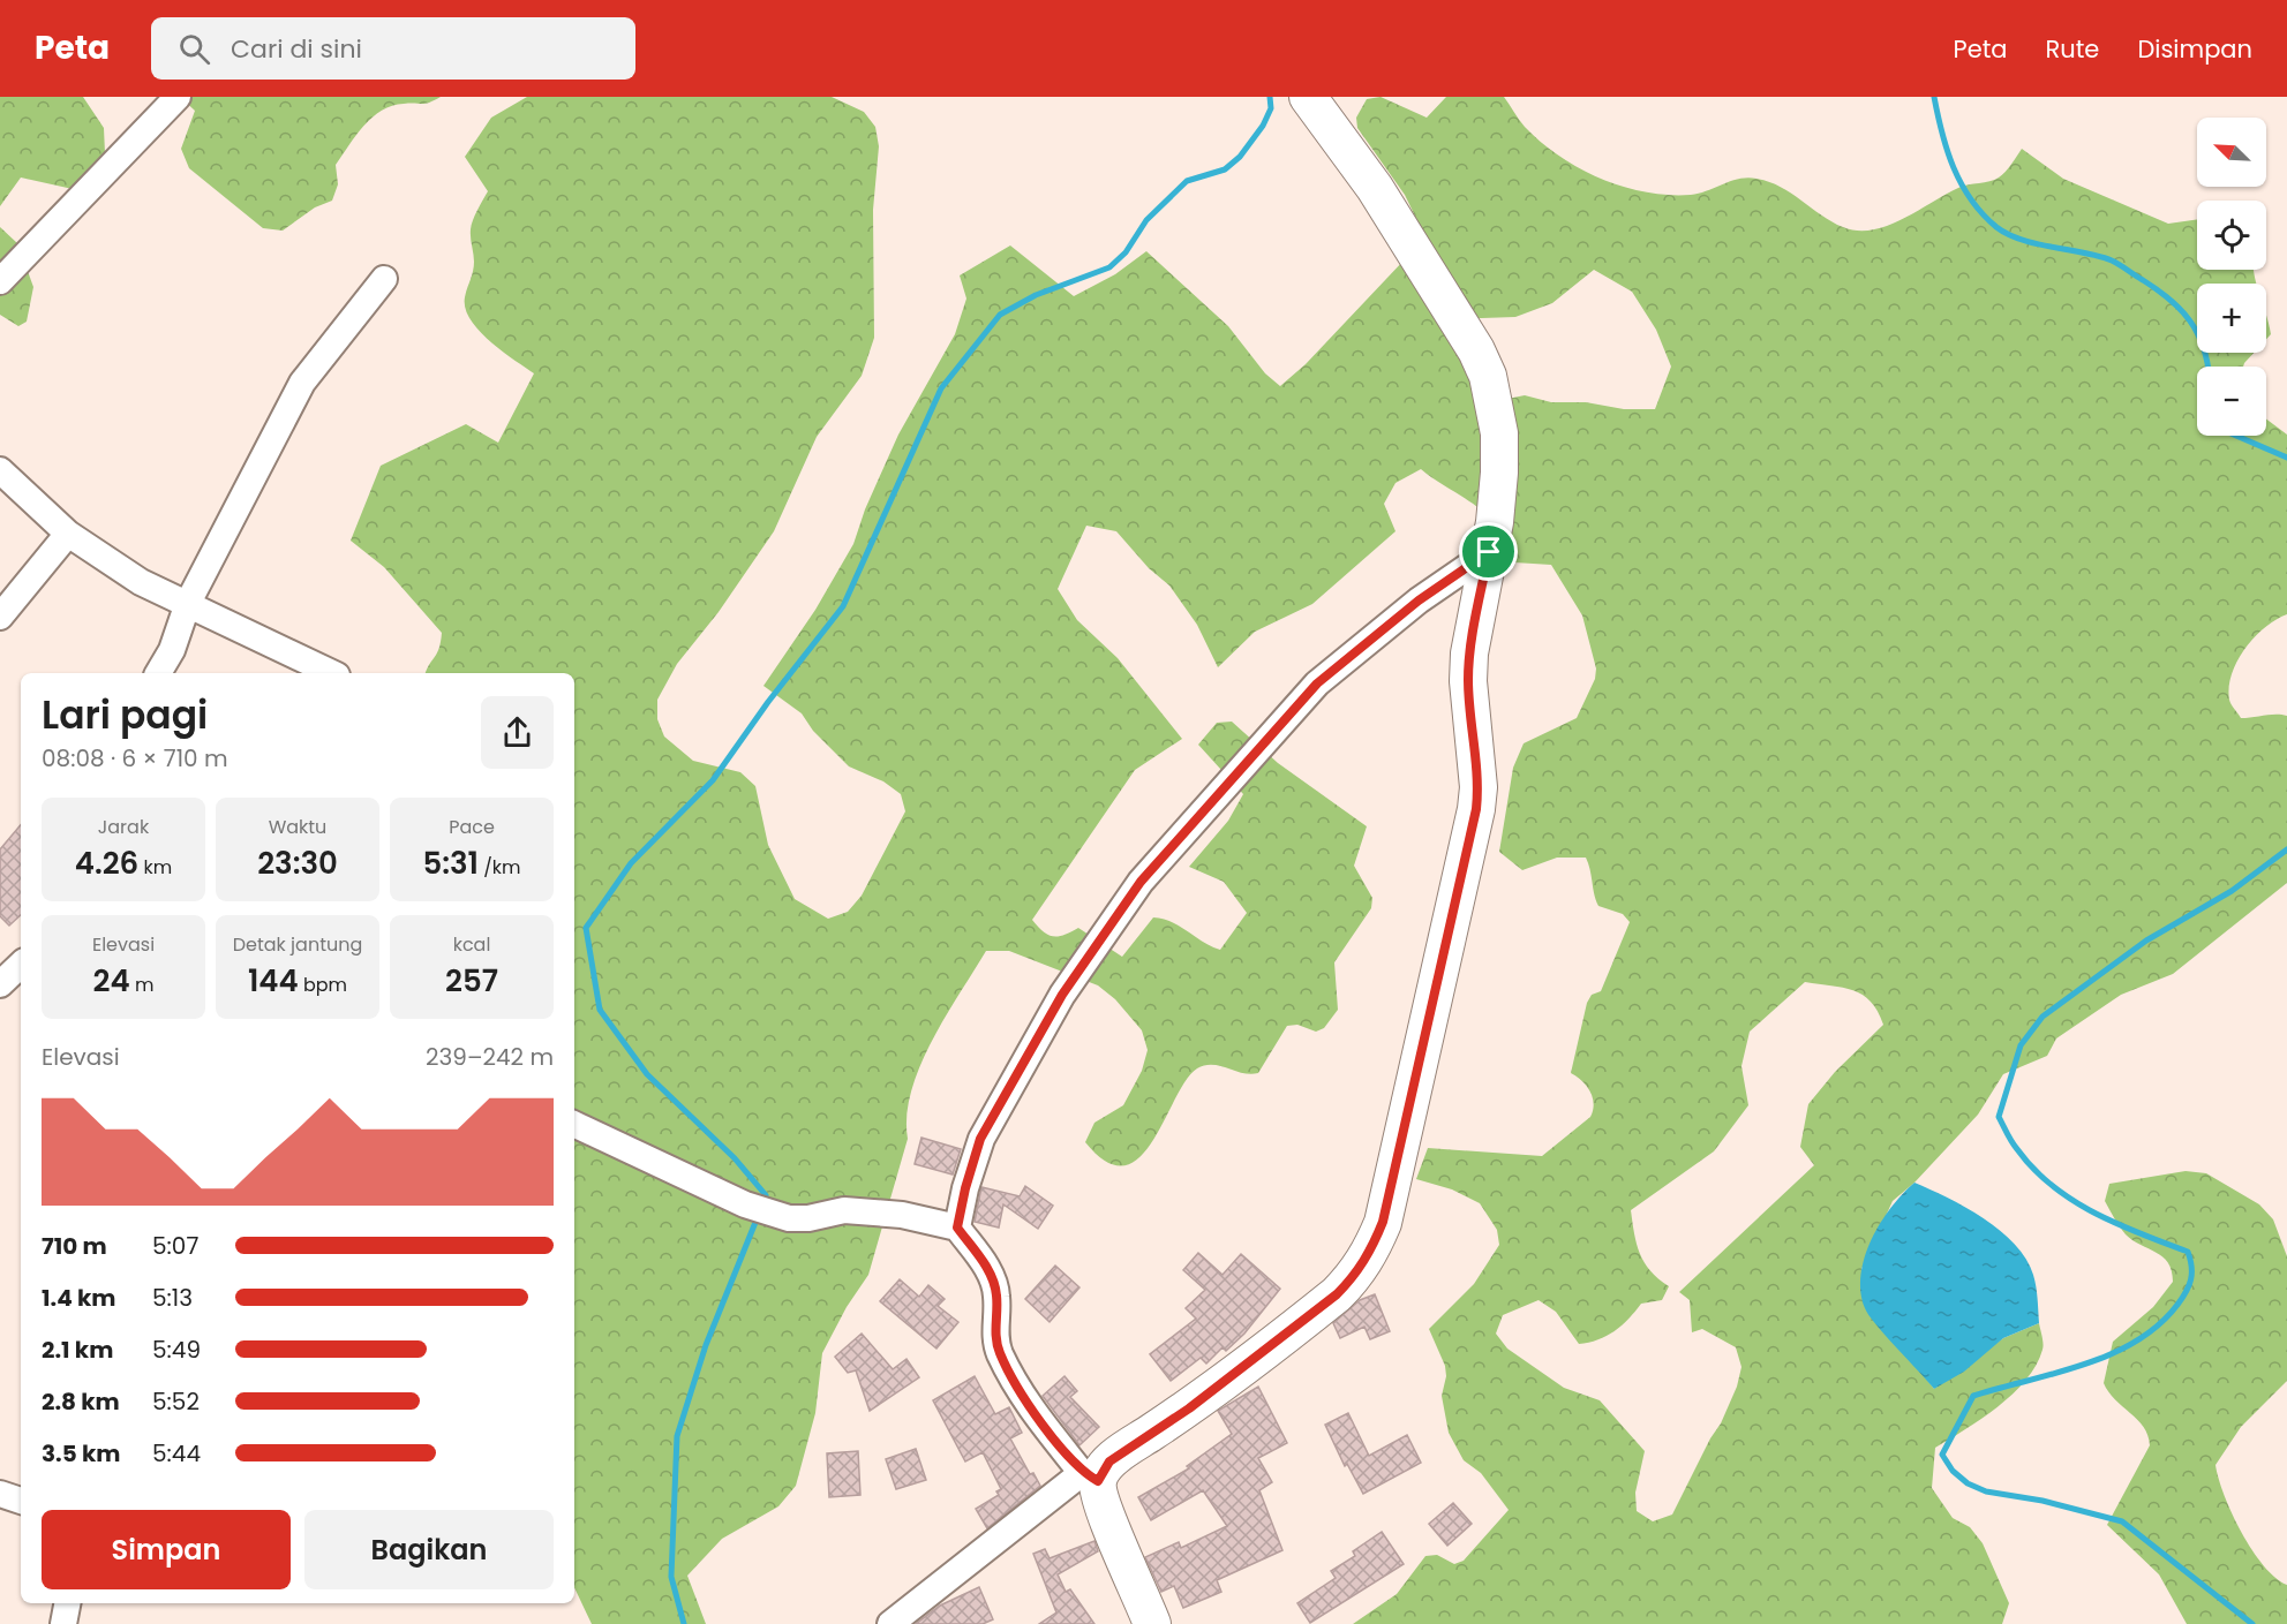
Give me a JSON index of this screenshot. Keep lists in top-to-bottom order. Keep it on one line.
{"north":"top left","page":{"header":"Peta","search":"Cari di sini","nav":["Peta","Rute","Disimpan"],"map_buttons":["+","−"],"heading":["Lari pagi","08:08 · 6 × 710 m"],"stats":[["Jarak","4.26 km"],["Waktu","23:30"],["Pace","5:31 /km"],["Elevasi","24 m"],["Detak jantung","144 bpm"],["kcal","257"]],"chart":["Elevasi","239–242 m"],"list":[{"name":"710 m","note":"5:07"},{"name":"1.4 km","note":"5:13"},{"name":"2.1 km","note":"5:49"},{"name":"2.8 km","note":"5:52"},{"name":"3.5 km","note":"5:44"}],"buttons":["Simpan","Bagikan"]}}
